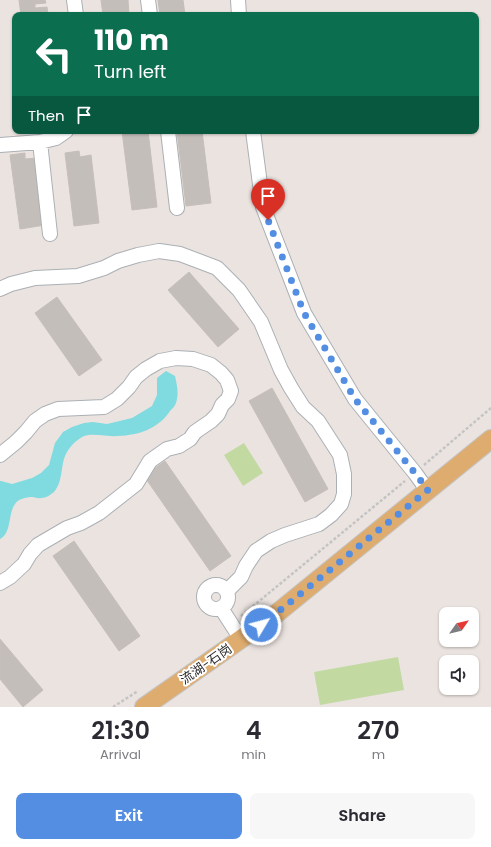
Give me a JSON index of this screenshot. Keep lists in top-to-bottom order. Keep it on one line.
{"streets":{"main road":["流湖-石岗"]},"north":"top right","page":{"turn":["110 m","Turn left"],"then":"Then","eta":["21:30","Arrival","4","min","270","m"],"buttons":["Exit","Share"]}}
